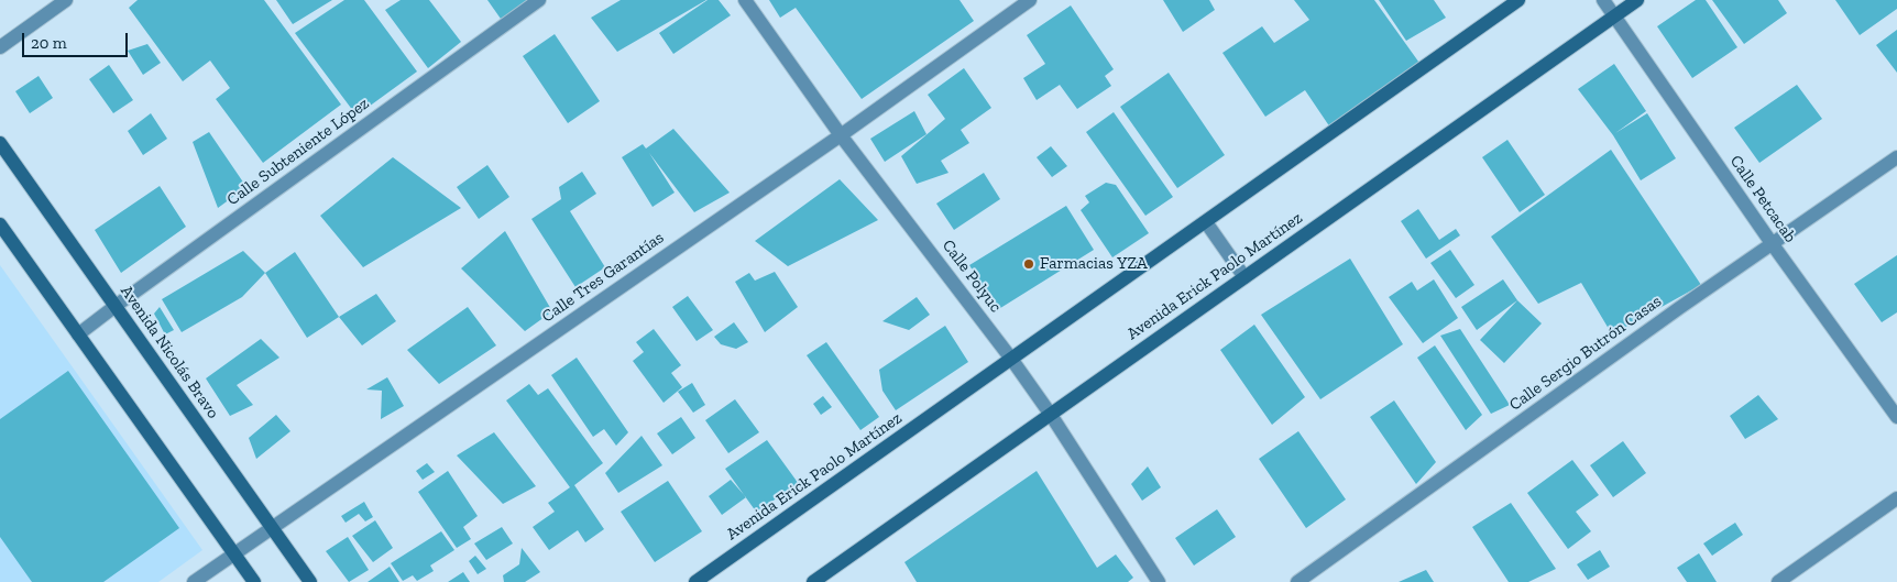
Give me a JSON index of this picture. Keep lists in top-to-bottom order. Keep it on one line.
{"streets":{"main road":["Avenida Erick Paolo Martínez","Avenida Nicolás Bravo"],"street":["Calle Subteniente López","Calle Petcacab","Calle Polyuc","Calle Tres Garantías","Calle Sergio Butrón Casas"]},"crossings":[["Calle Subteniente López","Avenida Nicolás Bravo"],["Calle Petcacab","Avenida Erick Paolo Martínez"],["Calle Petcacab","Calle Sergio Butrón Casas"],["Calle Polyuc","Avenida Erick Paolo Martínez"],["Calle Polyuc","Calle Tres Garantías"],["Calle Tres Garantías","Avenida Nicolás Bravo"]],"places":["Farmacias YZA"],"scale_bar":"20 m"}
